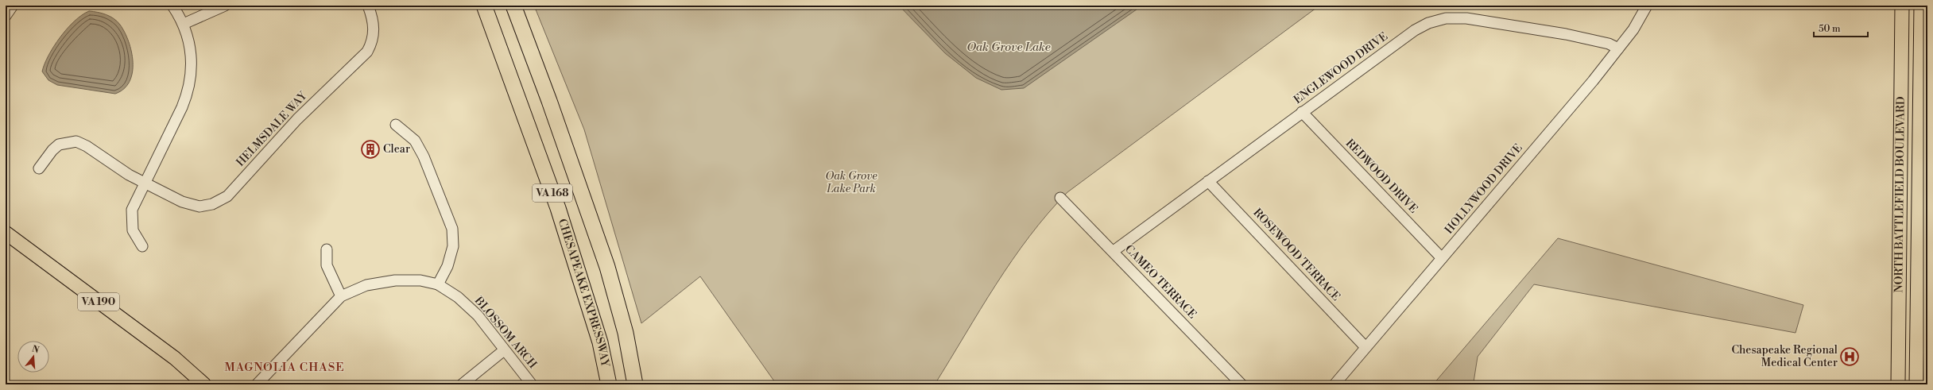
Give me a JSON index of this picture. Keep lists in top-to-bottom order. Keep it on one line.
{"streets":{"highway":["VA 168","CHESAPEAKE EXPRESSWAY"],"main road":["NORTH BATTLEFIELD BOULEVARD","VA 190"],"street":["ENGLEWOOD DRIVE","HELMSDALE WAY","REDWOOD DRIVE","HOLLYWOOD DRIVE","ROSEWOOD TERRACE","CAMEO TERRACE","BLOSSOM ARCH"]},"crossings":[["ENGLEWOOD DRIVE","REDWOOD DRIVE"],["ENGLEWOOD DRIVE","HOLLYWOOD DRIVE"],["ENGLEWOOD DRIVE","ROSEWOOD TERRACE"],["ENGLEWOOD DRIVE","CAMEO TERRACE"],["REDWOOD DRIVE","HOLLYWOOD DRIVE"],["HOLLYWOOD DRIVE","ROSEWOOD TERRACE"]],"districts":["MAGNOLIA CHASE"],"water":["Oak Grove Lake"],"parks":["Oak Grove Lake Park"],"places":{"building":["Clear"],"hospital":["Chesapeake Regional Medical Center"]},"scale_bar":"50 m","north":"top"}
